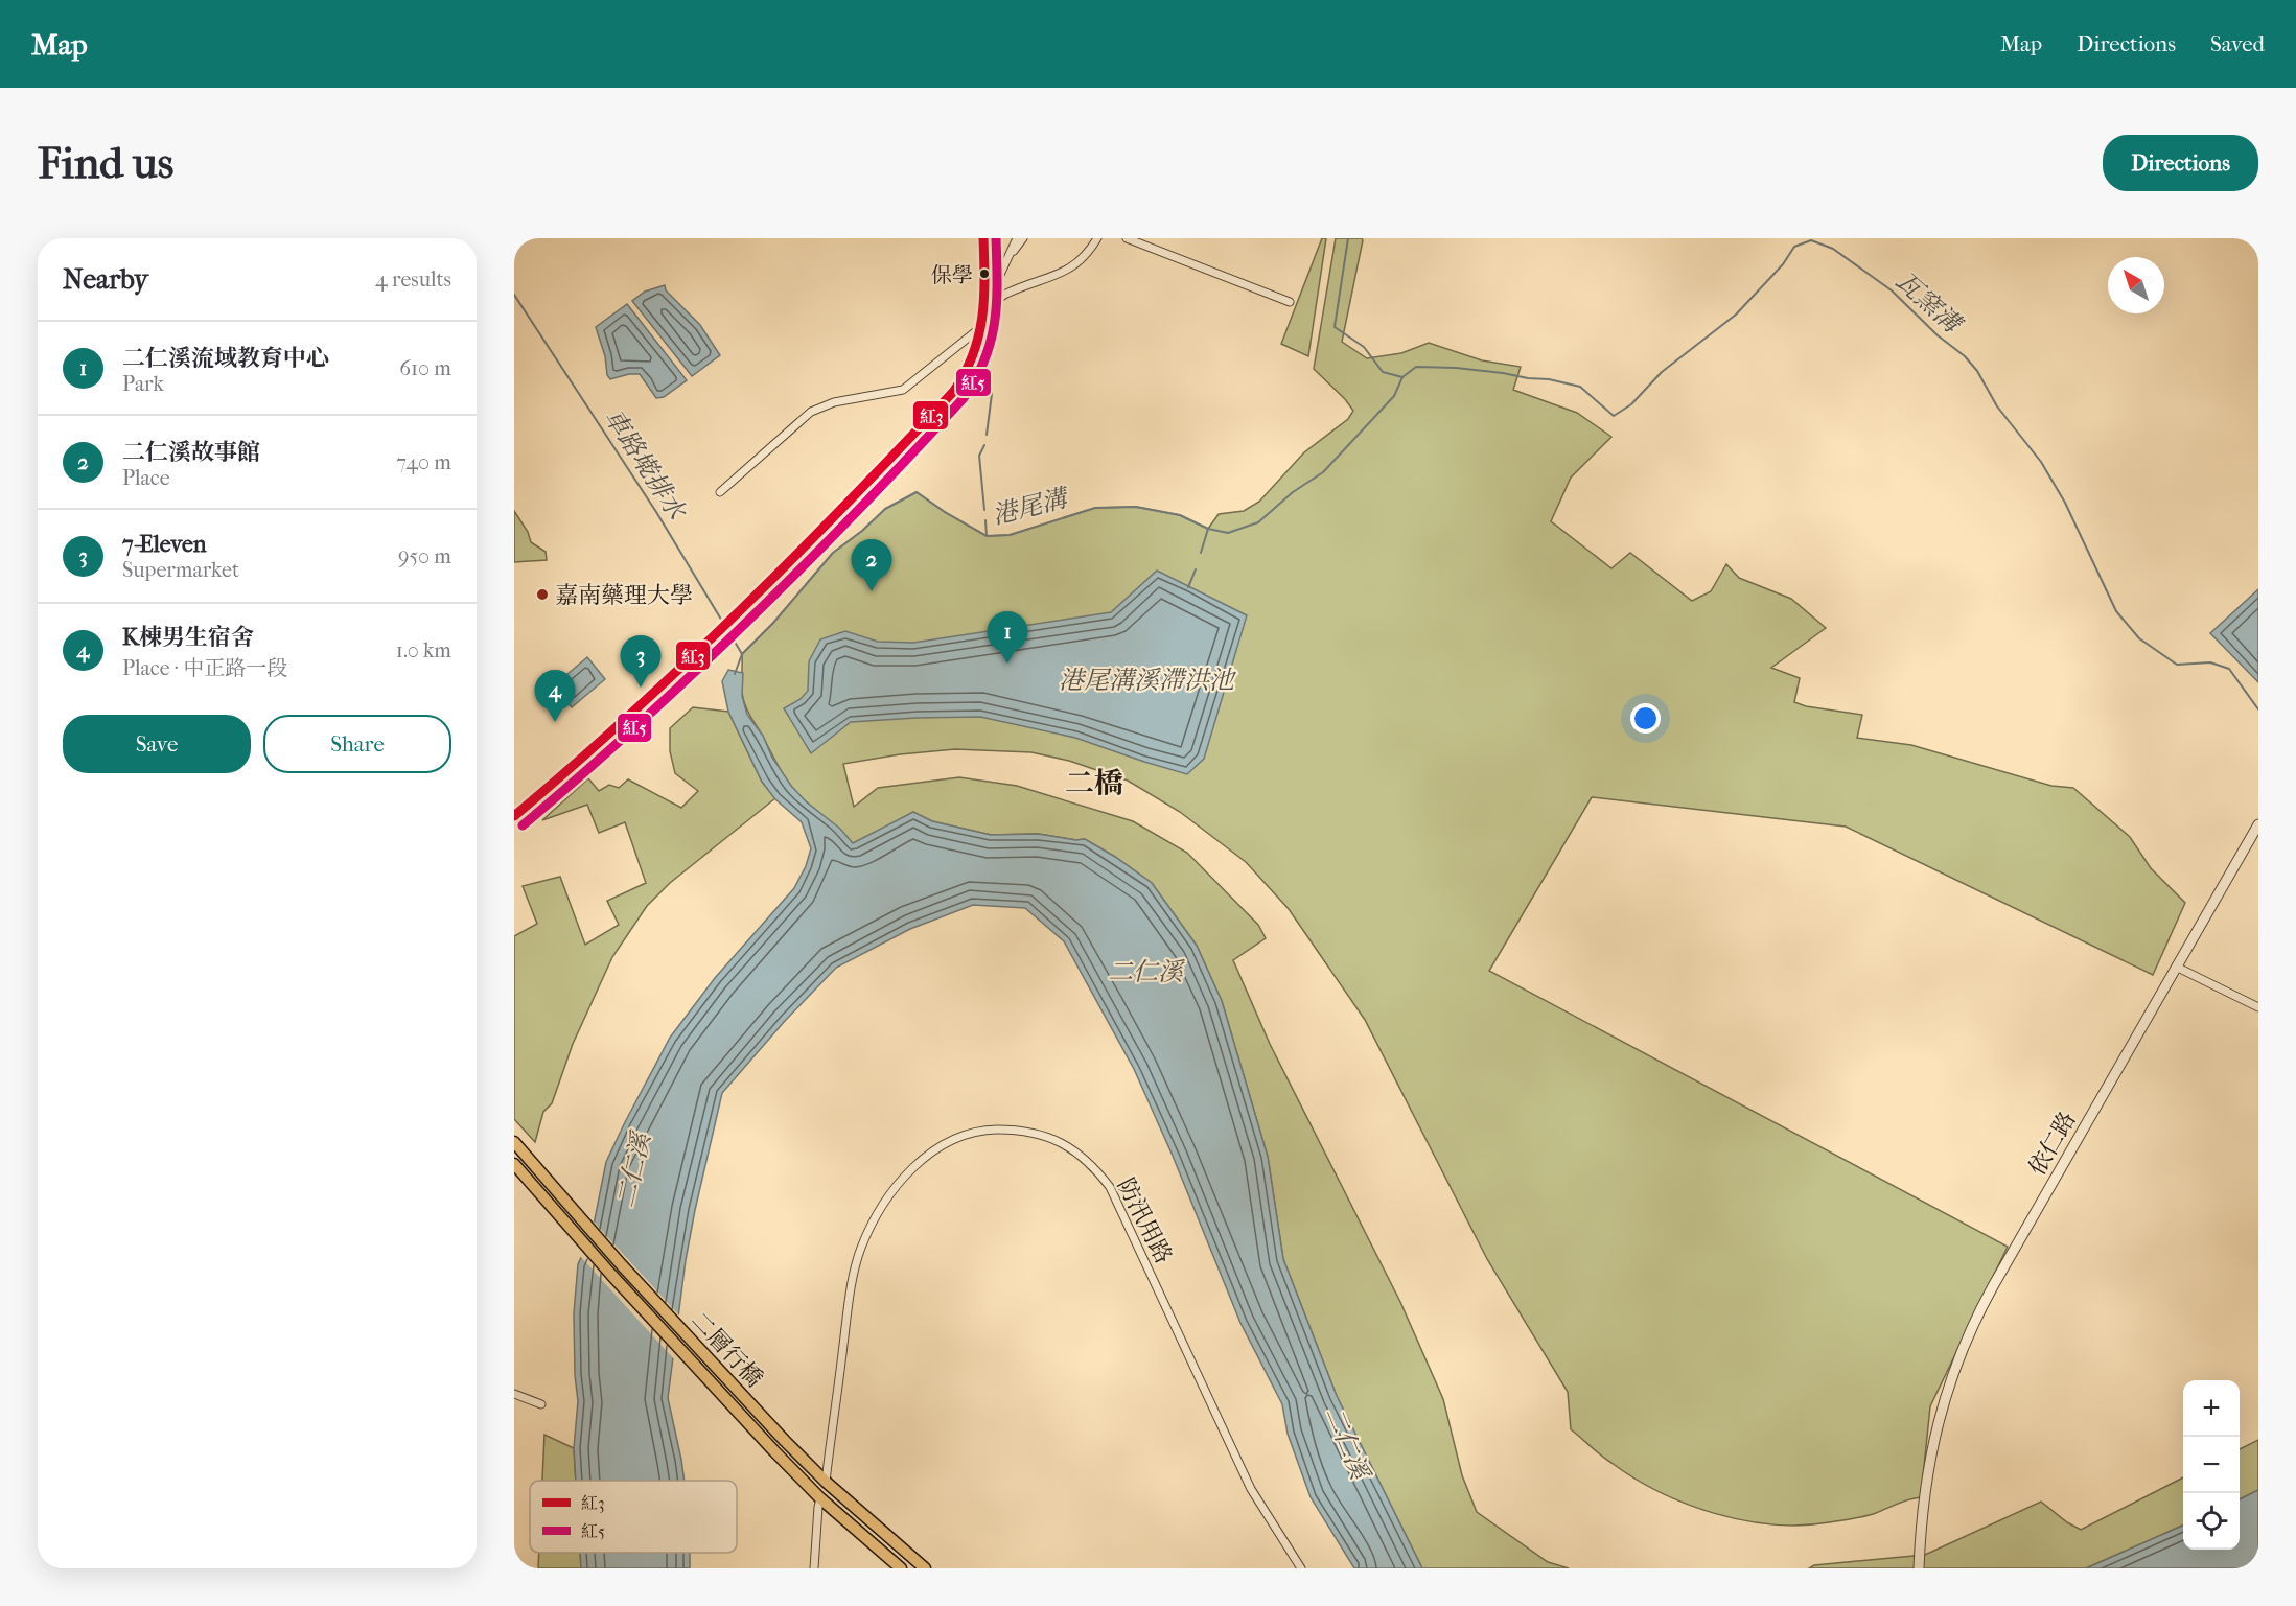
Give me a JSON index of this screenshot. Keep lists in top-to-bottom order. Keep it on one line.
{"streets":{"main road":["二層行橋"],"street":["依仁路","防汛用路"]},"crossings":[["防汛用路","二層行橋"]],"districts":["二橋"],"water":["瓦窯溝","車路墘排水","港尾溝","港尾溝溪滯洪池","二仁溪"],"places":["保學","嘉南藥理大學"],"lines":["transit line 紅3","transit line 紅5"],"legend":["紅3","紅5"],"north":"top left","page":{"header":"Map","nav":["Map","Directions","Saved"],"buttons":["Directions",["Save","Share"]],"title":"Find us","heading":["Nearby","4 results"],"list":[{"mark":"1","name":"二仁溪流域教育中心","note":"Park","value":"610 m"},{"mark":"2","name":"二仁溪故事館","note":"Place","value":"740 m"},{"mark":"3","name":"7-Eleven","note":"Supermarket","value":"950 m"},{"mark":"4","name":"K棟男生宿舍","note":"Place · 中正路一段","value":"1.0 km"}],"pins":["2","1","3","4"],"map_buttons":["+","−"]}}
